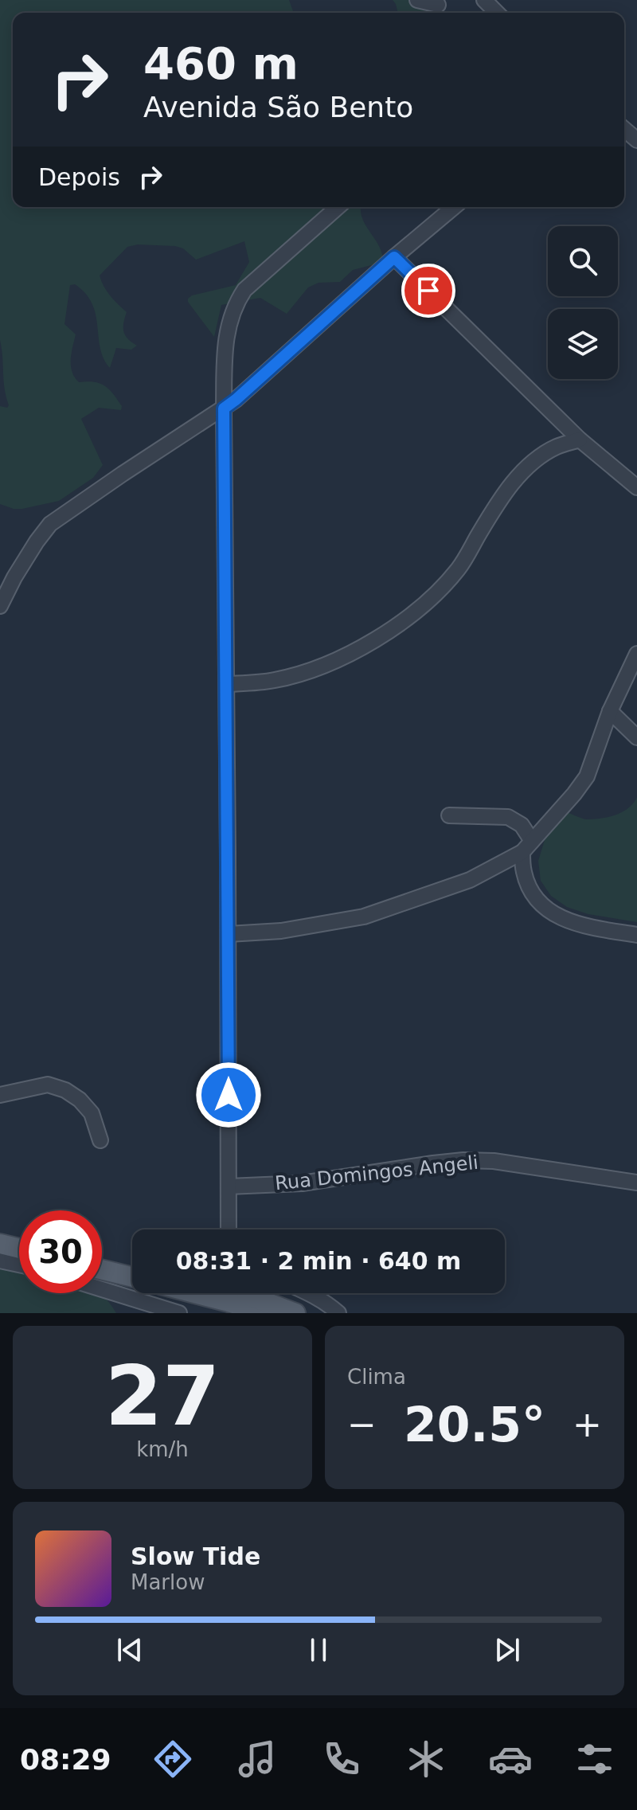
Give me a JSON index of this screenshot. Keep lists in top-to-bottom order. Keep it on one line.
{"streets":{"street":["Rua Domingos Angeli"]},"page":{"turn":["460 m","Avenida São Bento"],"then":"Depois","limit":"30","trip":"08:31 · 2 min · 640 m","tile":[["27","km/h"],"Clima"],"heat":["−","20.5°","+"],"song":["Slow Tide","Marlow"],"tabs":"08:29"}}
